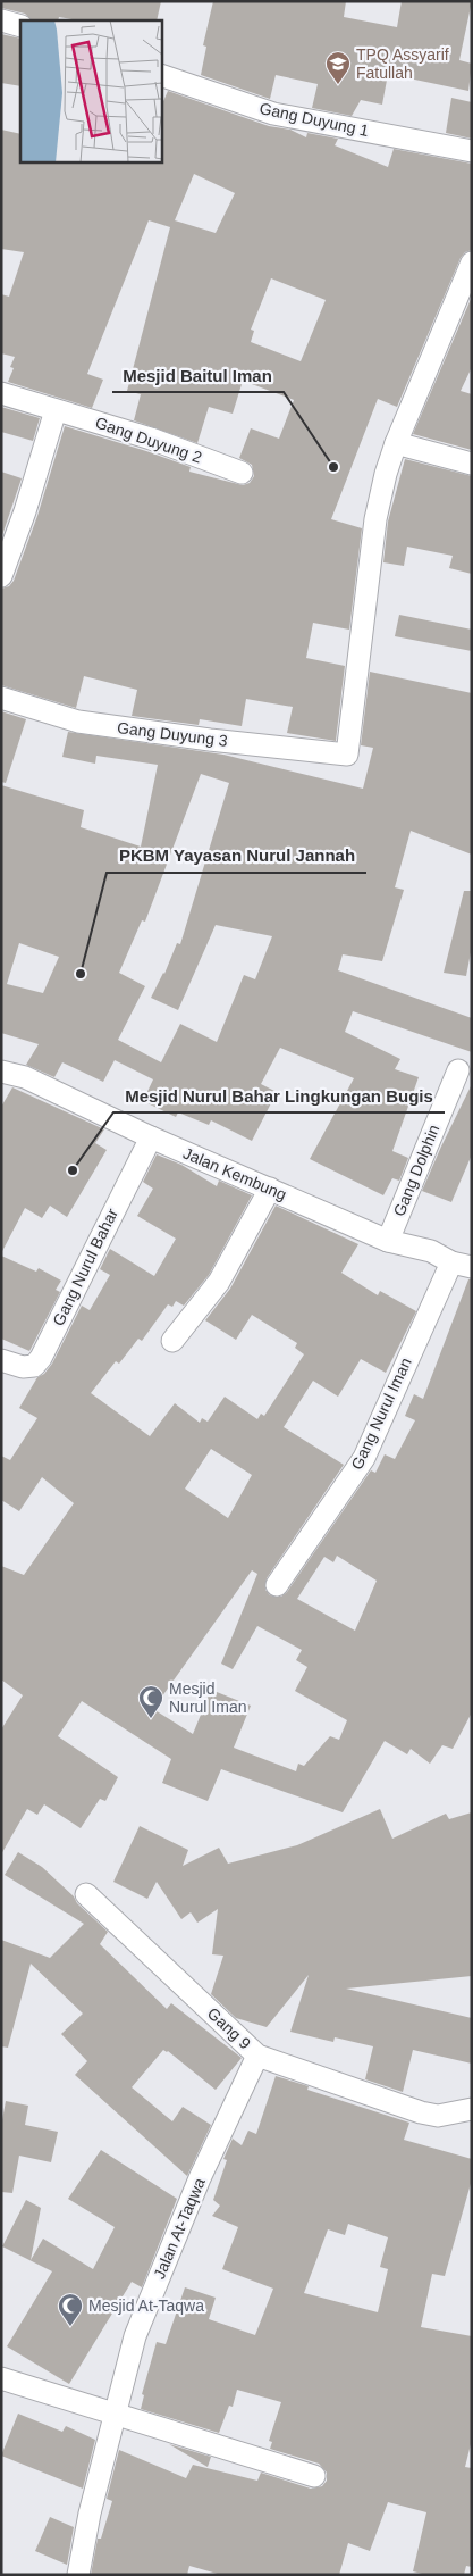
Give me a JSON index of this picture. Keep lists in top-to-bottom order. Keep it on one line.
{"streets":{"street":["Gang Duyung 1","Gang Duyung 2","Gang Duyung 3","Gang Dolphin","Jalan Kembung","Gang Nurul Bahar","Gang Nurul Iman","Gang 9","Jalan At-Taqwa"]},"crossings":[["Gang Dolphin","Jalan Kembung"],["Jalan Kembung","Gang Nurul Bahar"],["Jalan Kembung","Gang Nurul Iman"],["Gang 9","Jalan At-Taqwa"]],"places":{"school or university":["TPQ Assyarif Fatullah"],"other":["Mesjid Baitul Iman","PKBM Yayasan Nurul Jannah","Mesjid Nurul Bahar Lingkungan Bugis"],"mosque":["Mesjid Nurul Iman","Mesjid At-Taqwa"]}}
